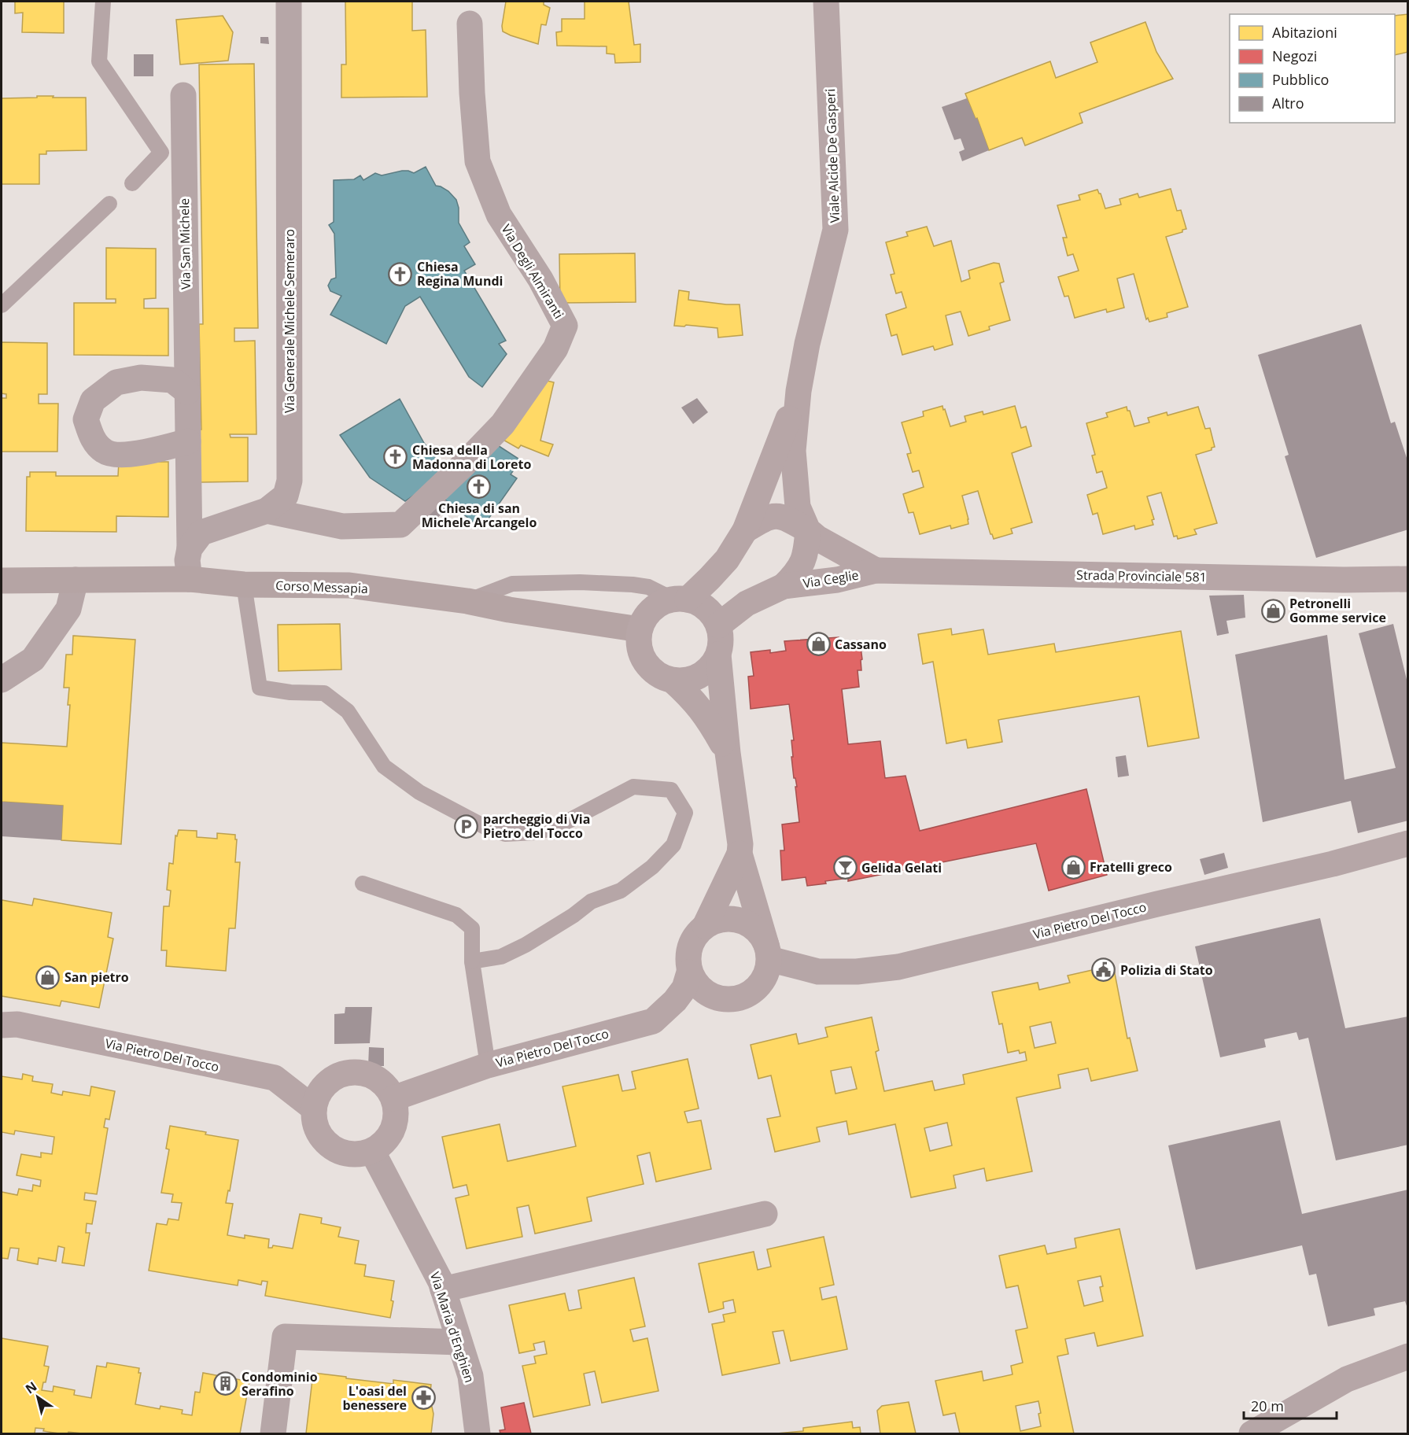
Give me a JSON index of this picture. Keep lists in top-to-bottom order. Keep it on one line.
{"streets":{"main road":["Viale Alcide De Gasperi","Strada Provinciale 581","Via Ceglie","Via Pietro Del Tocco"],"street":["Via San Michele","Via Degli Almiranti","Via Generale Michele Semeraro","Corso Messapia","Via Maria d'Enghien"]},"crossings":[["Viale Alcide De Gasperi","Via Ceglie"],["Viale Alcide De Gasperi","Corso Messapia"],["Via San Michele","Via Generale Michele Semeraro"],["Via Degli Almiranti","Via Generale Michele Semeraro"],["Strada Provinciale 581","Via Ceglie"],["Via Ceglie","Corso Messapia"],["Via Pietro Del Tocco","Via Maria d'Enghien"]],"places":{"church":["Chiesa Regina Mundi","Chiesa della Madonna di Loreto","Chiesa di san Michele Arcangelo"],"shop":["Petronelli Gomme service","Cassano","Fratelli greco","San pietro"],"parking":["parcheggio di Via Pietro del Tocco"],"bar":["Gelida Gelati"],"public building":["Polizia di Stato"],"building":["Condominio Serafino"],"pharmacy":["L'oasi del benessere"]},"legend":["Abitazioni","Negozi","Pubblico","Altro"],"scale_bar":"20 m","north":"top left"}
